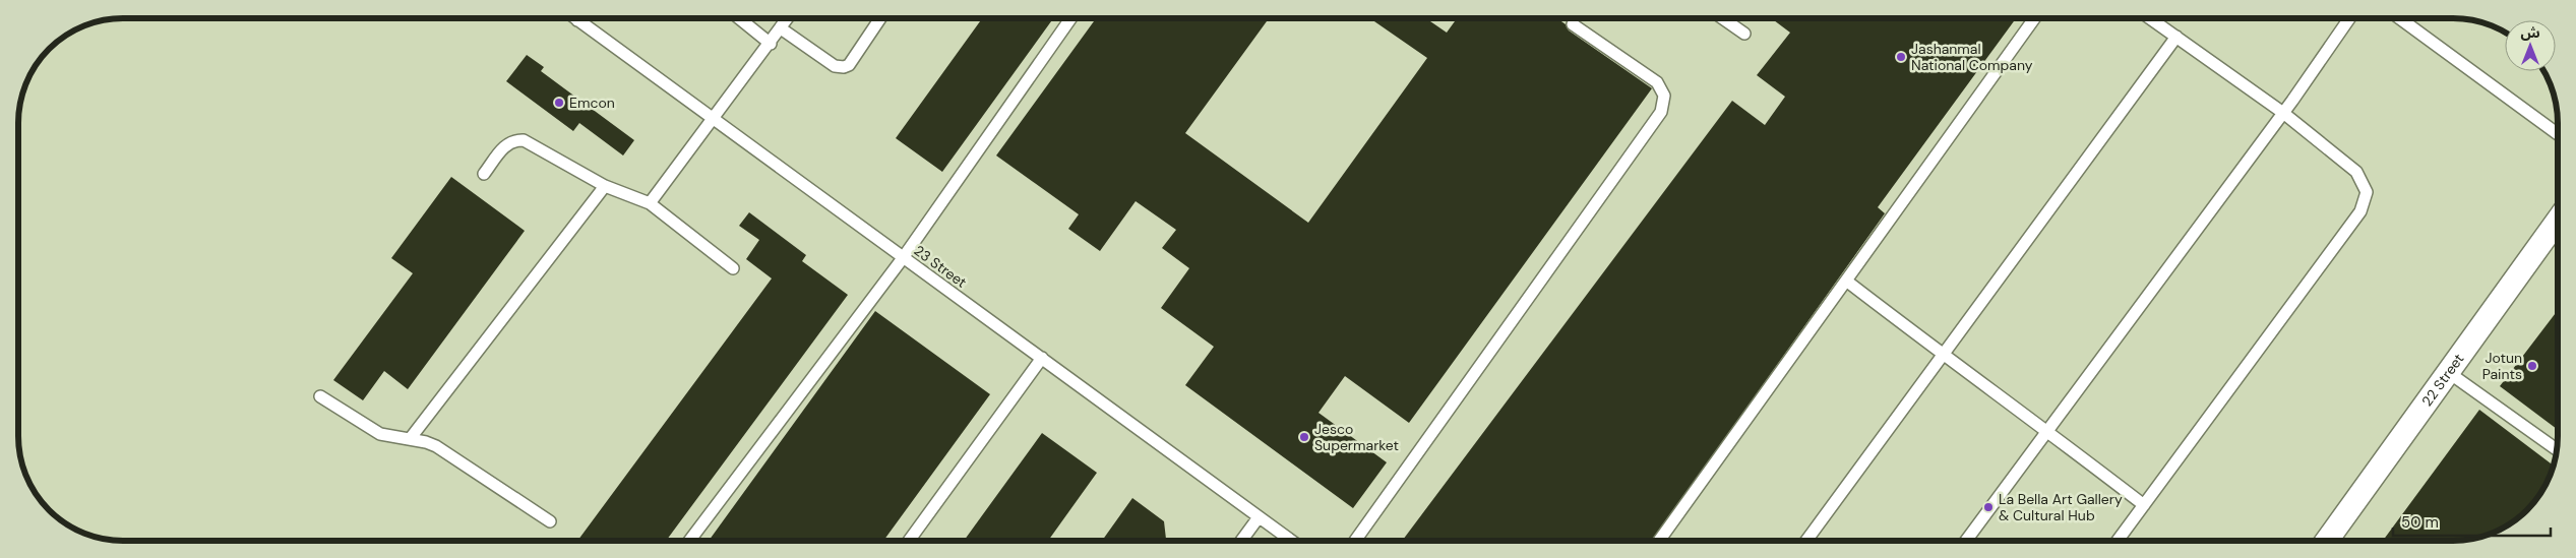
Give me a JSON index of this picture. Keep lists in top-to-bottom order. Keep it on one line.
{"streets":{"street":["22 Street"],"lane":["23 Street"]},"places":["Jashanmal National Company","Emcon","Jotun Paints","Jesco Supermarket","La Bella Art Gallery & Cultural Hub"],"scale_bar":"50 m","north":"top"}
